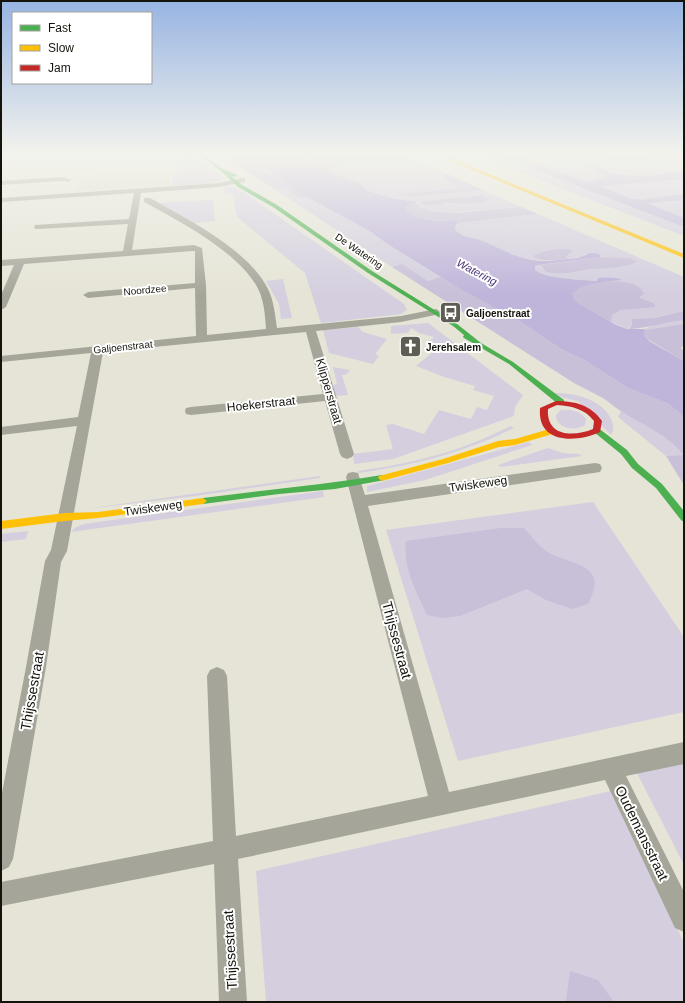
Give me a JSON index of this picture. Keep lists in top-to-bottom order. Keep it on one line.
{"streets":{"main road":["De Watering","Twiskeweg"],"street":["Noordzee","Galjoenstraat","Klipperstraat","Hoekerstraat","Thijssestraat","Oudemansstraat"]},"crossings":[["De Watering","Galjoenstraat"],["Galjoenstraat","Klipperstraat"],["Klipperstraat","Hoekerstraat"],["Twiskeweg","Thijssestraat"]],"water":["Watering"],"places":{"bus stop":["Galjoenstraat"],"church":["Jerehsalem"]},"legend":["Fast","Slow","Jam"]}
